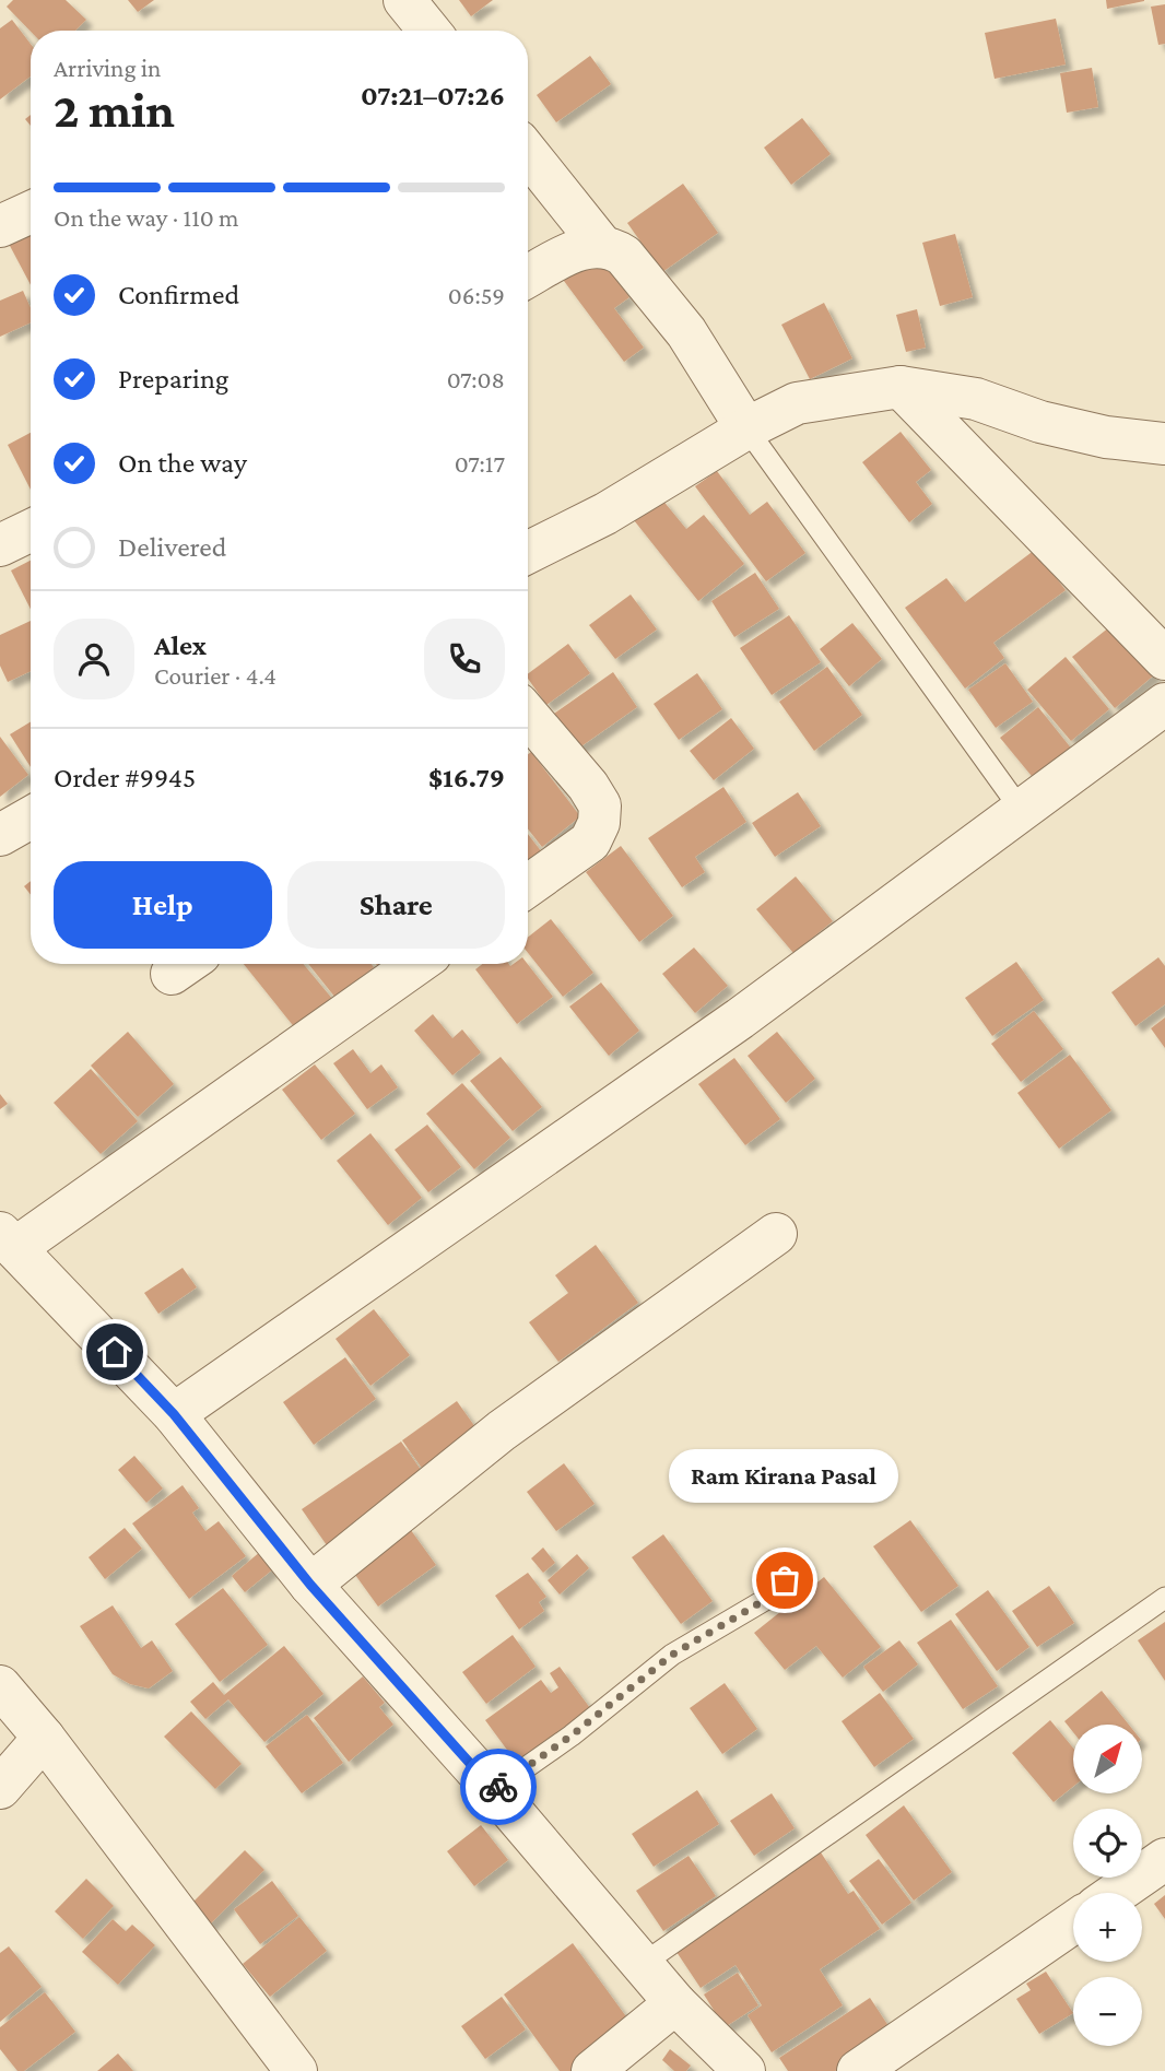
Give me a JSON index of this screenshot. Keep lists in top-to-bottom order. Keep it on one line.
{"places":["Ram Kirana Pasal"],"north":"top right","page":{"heading":["2 min","Arriving in","07:21–07:26"],"panel":["Alex","Courier · 4.4","Order #9945","$16.79"],"bar":"On the way · 110 m","list":[["Confirmed","06:59"],["Preparing","07:08"],["On the way","07:17"],"Delivered"],"buttons":["Help","Share"],"bubble":"Ram Kirana Pasal","map_buttons":["+","−"]}}
